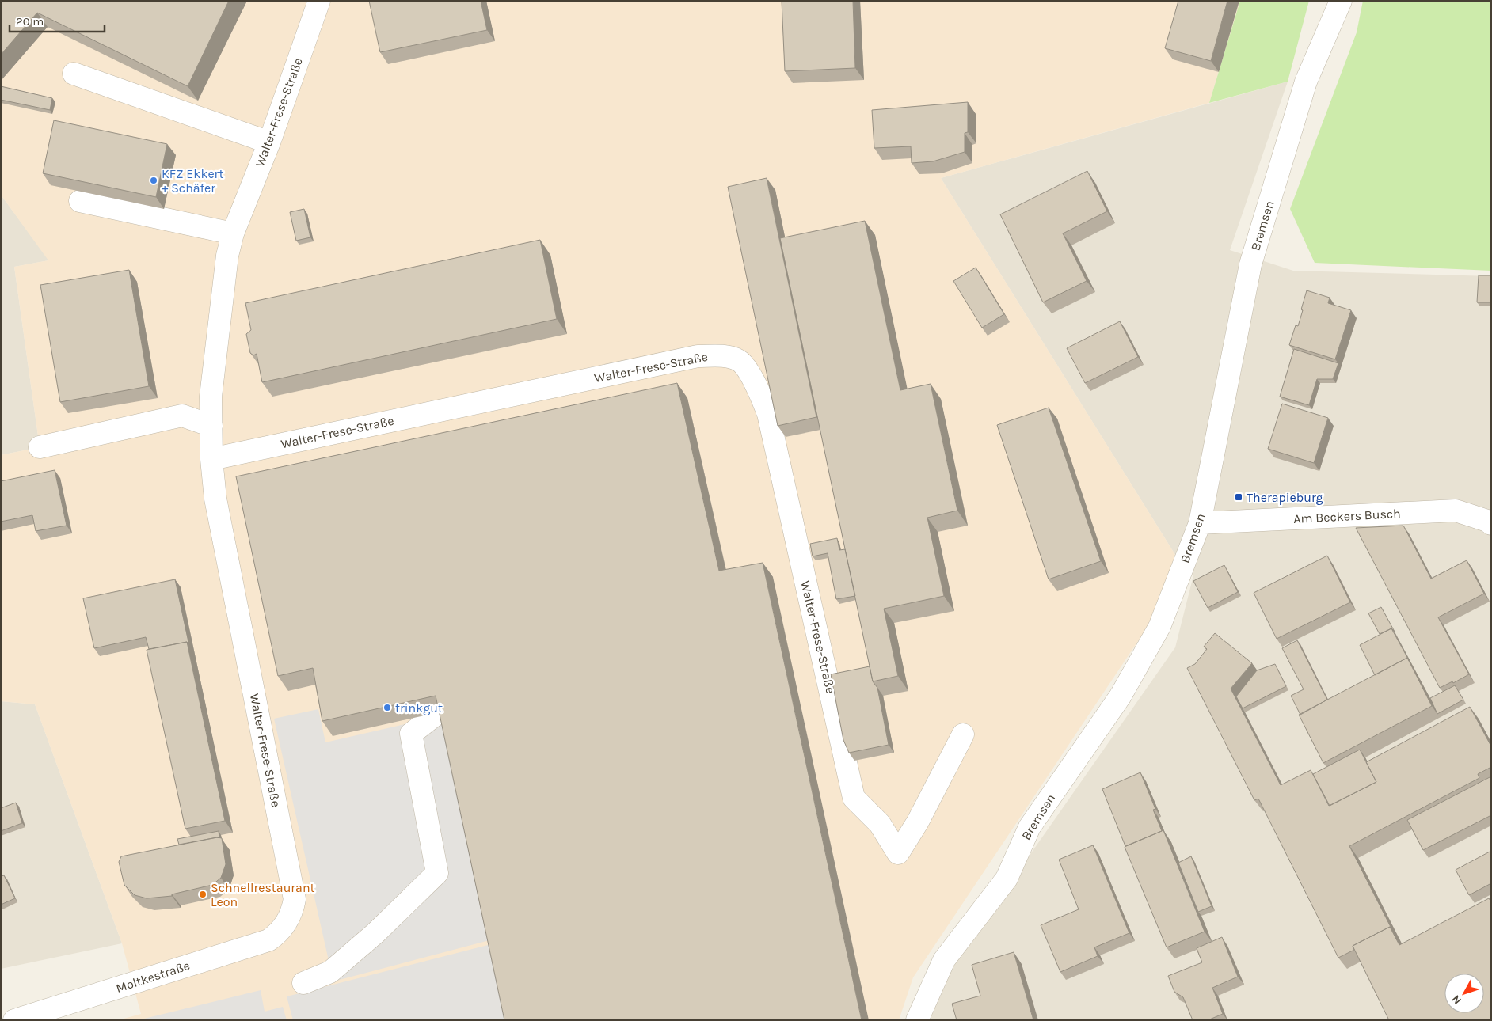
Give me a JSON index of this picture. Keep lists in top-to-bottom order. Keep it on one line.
{"streets":{"street":["Walter-Frese-Straße","Bremsen","Am Beckers Busch","Moltkestraße"]},"crossings":[["Walter-Frese-Straße","Moltkestraße"],["Bremsen","Am Beckers Busch"]],"places":{"other":["KFZ Ekkert + Schäfer","trinkgut","Schnellrestaurant Leon"],"transit":["Therapieburg"]},"scale_bar":"20 m","north":"bottom left"}
